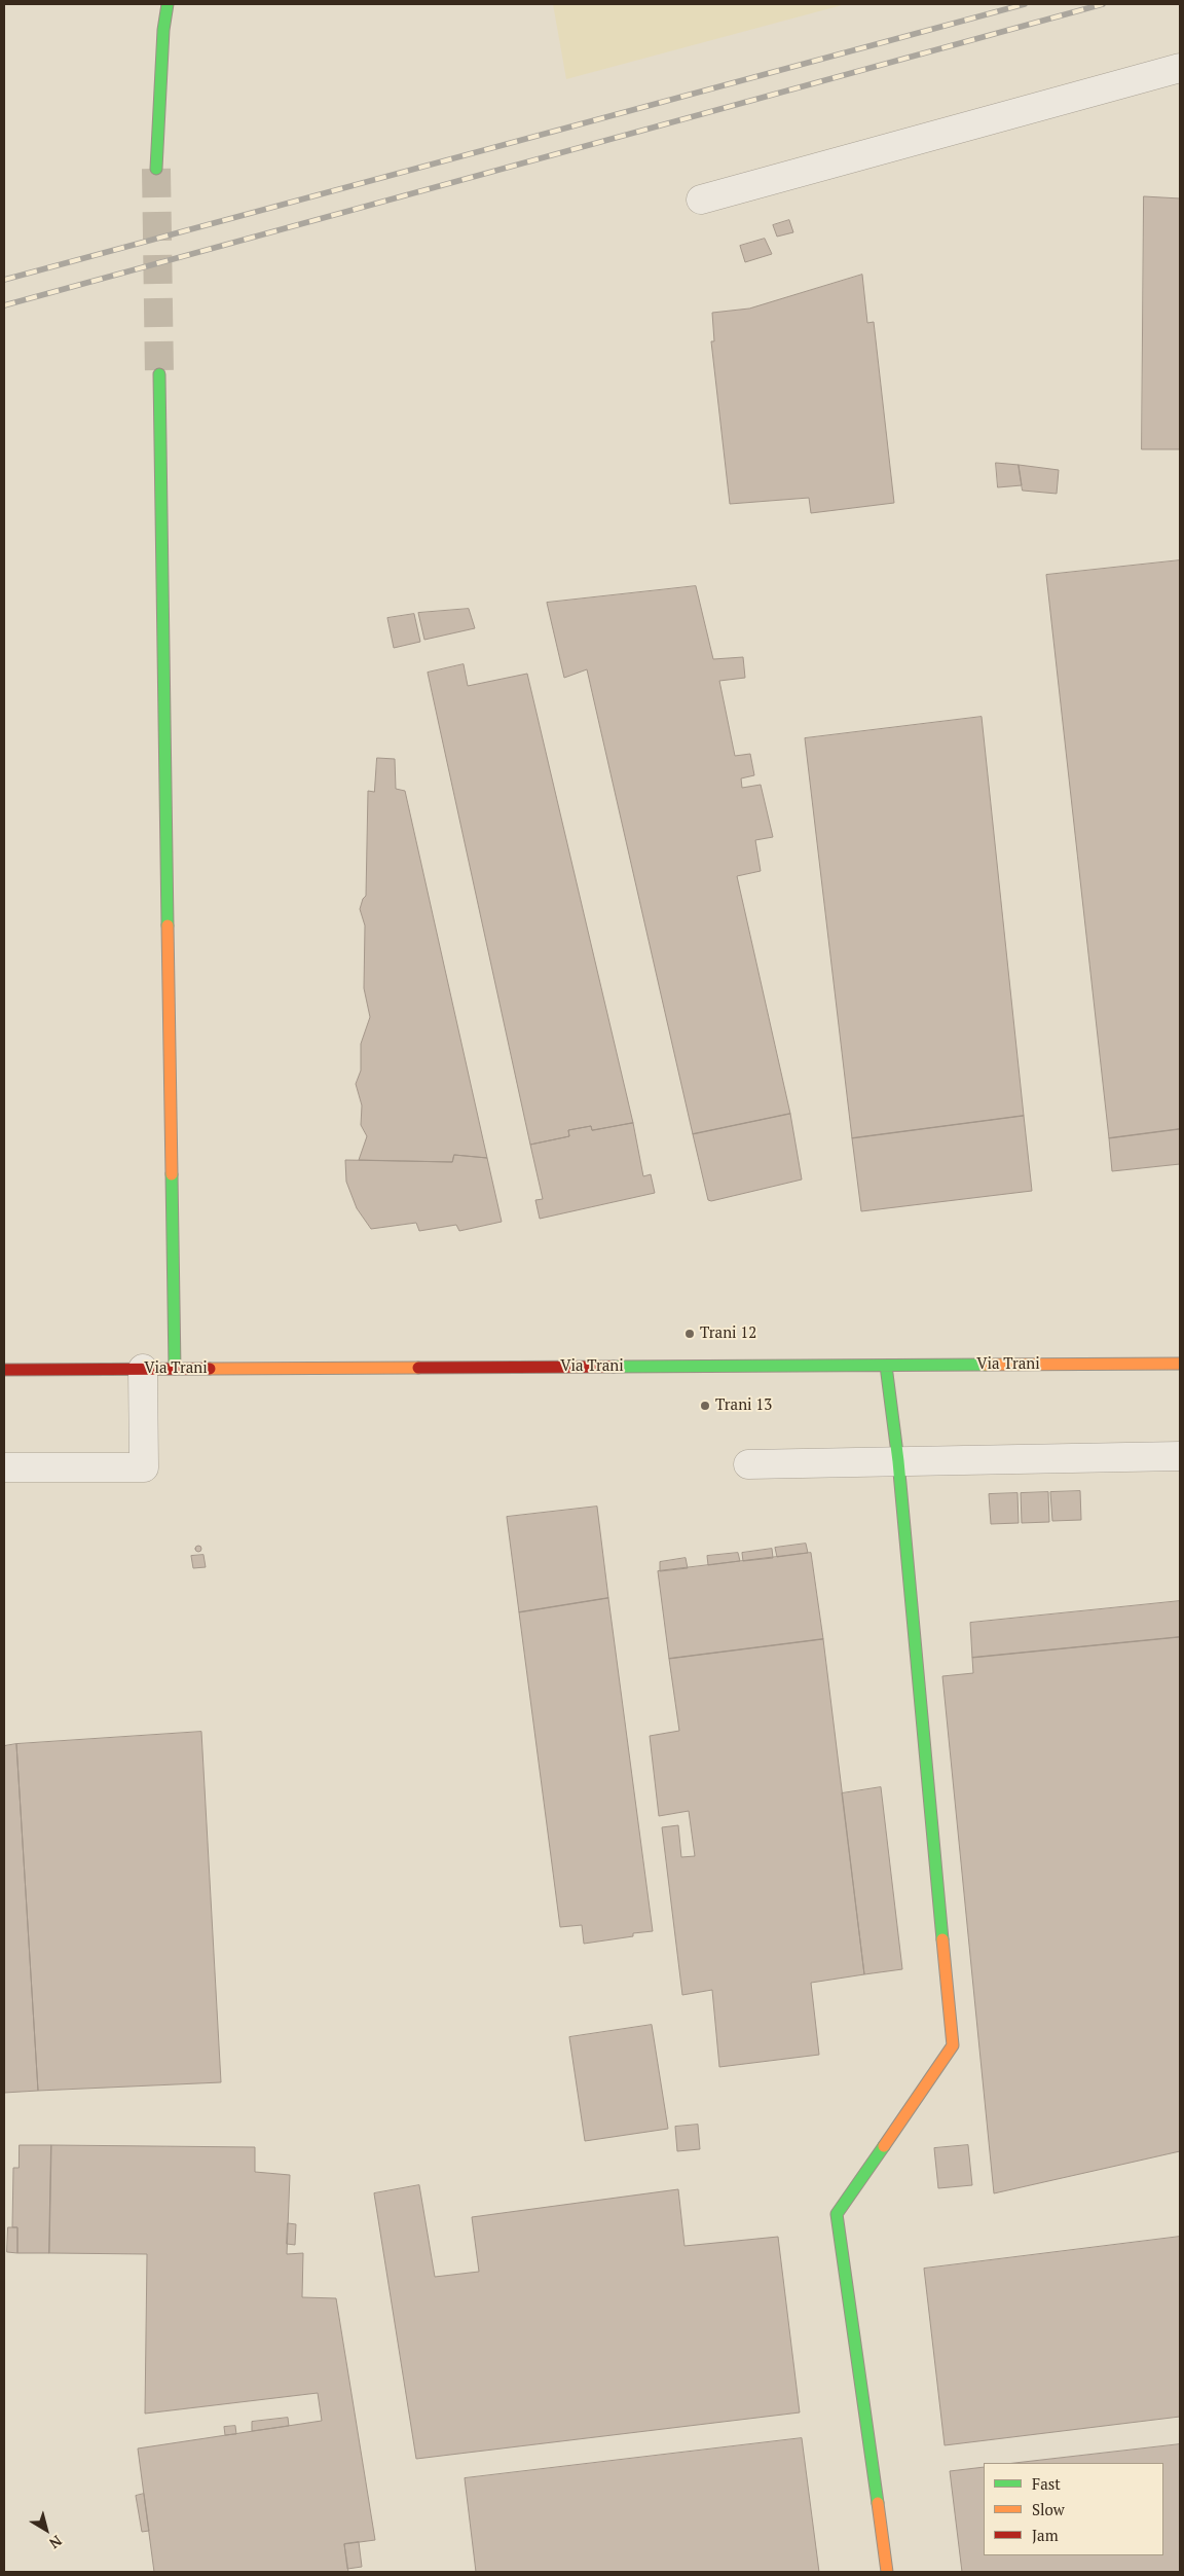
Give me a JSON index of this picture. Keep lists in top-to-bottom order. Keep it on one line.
{"streets":{"street":["Via Trani"]},"places":["Trani 12","Trani 13"],"legend":["Fast","Slow","Jam"],"north":"bottom right"}
